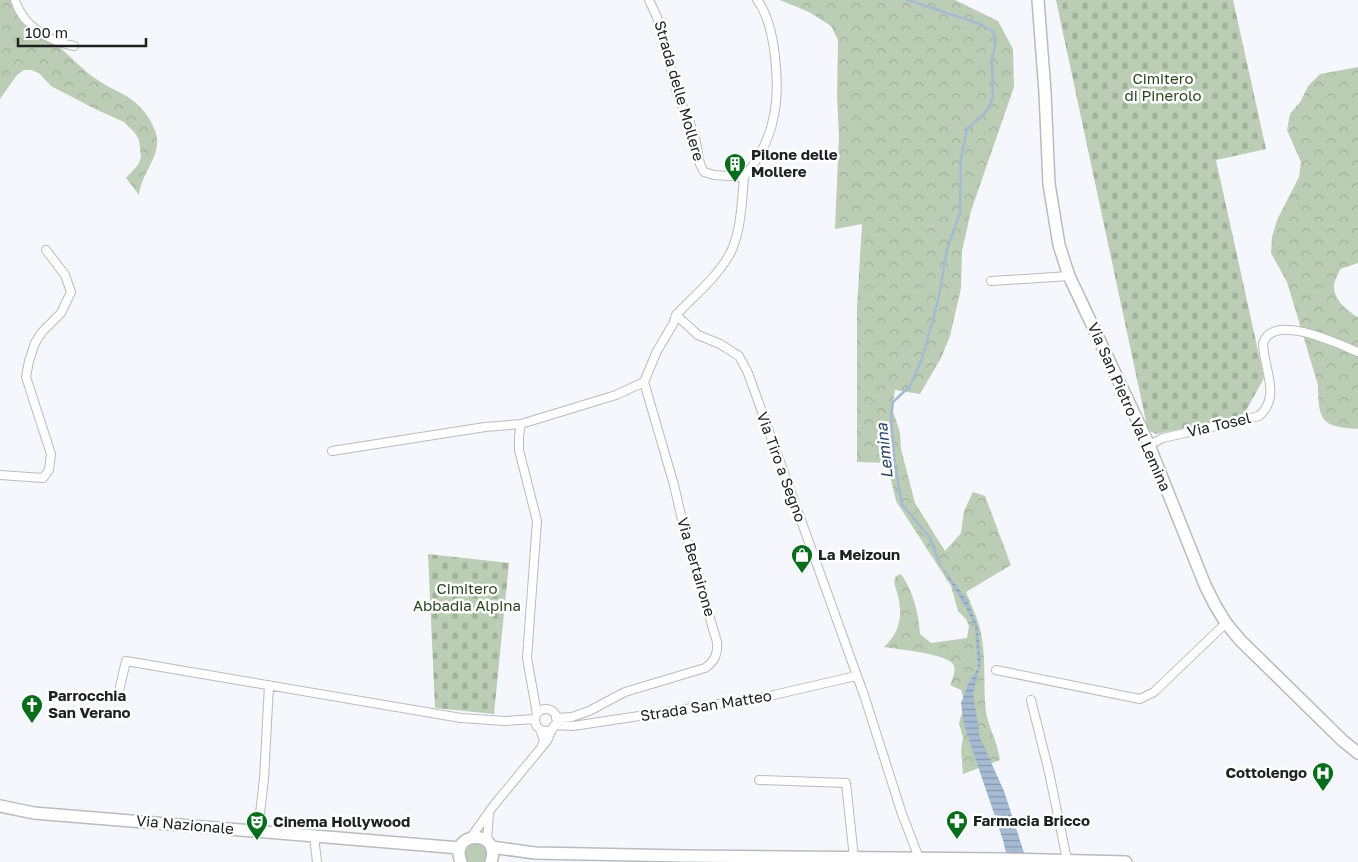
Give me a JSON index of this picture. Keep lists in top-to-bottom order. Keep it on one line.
{"streets":{"street":["Strada delle Mollere","Via San Pietro Val Lemina","Via Tosel","Via Tiro a Segno","Via Bertairone","Strada San Matteo","Via Nazionale"]},"crossings":[["Via San Pietro Val Lemina","Via Tosel"],["Via Tiro a Segno","Strada San Matteo"],["Via Bertairone","Strada San Matteo"]],"water":["Lemina"],"parks":["Cimitero di Pinerolo","Cimitero Abbadia Alpina"],"places":{"building":["Pilone delle Mollere"],"shop":["La Meizoun"],"church":["Parrocchia San Verano"],"hospital":["Cottolengo"],"pharmacy":["Farmacia Bricco"],"theatre":["Cinema Hollywood"]},"scale_bar":"100 m"}
